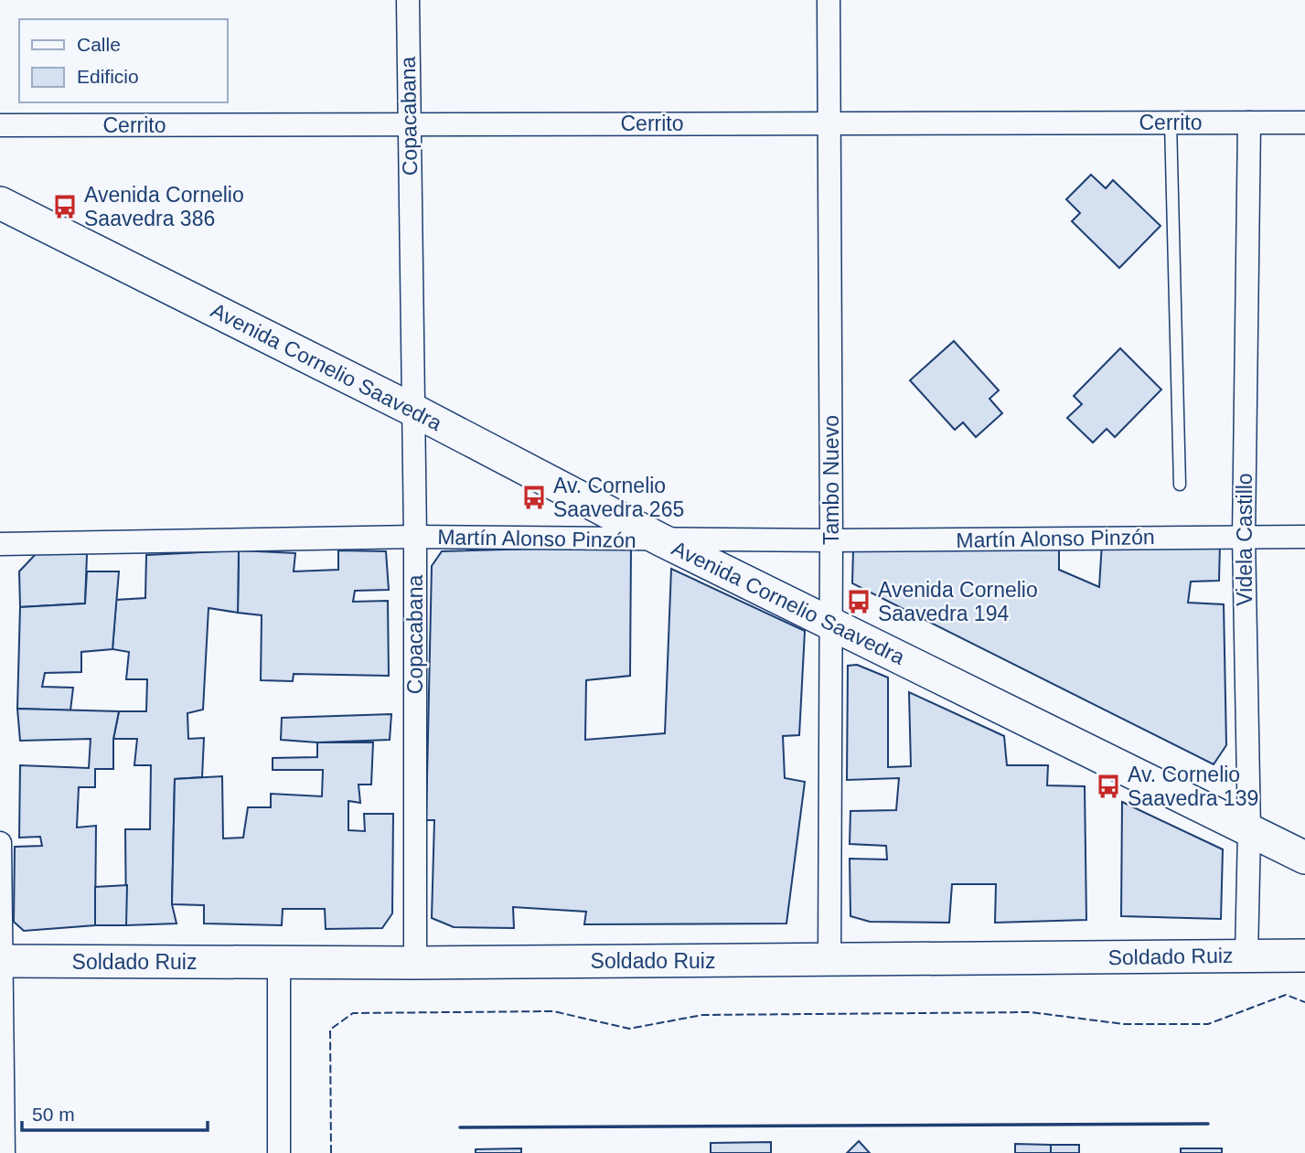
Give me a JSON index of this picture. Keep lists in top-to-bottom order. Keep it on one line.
{"streets":{"main road":["Avenida Cornelio Saavedra","Soldado Ruiz"],"street":["Copacabana","Cerrito","Tambo Nuevo","Martín Alonso Pinzón","Videla Castillo"]},"crossings":[["Copacabana","Cerrito"],["Copacabana","Avenida Cornelio Saavedra"],["Copacabana","Martín Alonso Pinzón"],["Copacabana","Soldado Ruiz"],["Cerrito","Tambo Nuevo"],["Cerrito","Videla Castillo"],["Avenida Cornelio Saavedra","Tambo Nuevo"],["Avenida Cornelio Saavedra","Martín Alonso Pinzón"],["Avenida Cornelio Saavedra","Videla Castillo"],["Tambo Nuevo","Martín Alonso Pinzón"],["Tambo Nuevo","Soldado Ruiz"],["Martín Alonso Pinzón","Videla Castillo"],["Videla Castillo","Soldado Ruiz"]],"places":{"bus stop":["Avenida Cornelio Saavedra 386","Av. Cornelio Saavedra 265","Avenida Cornelio Saavedra 194","Av. Cornelio Saavedra 139"]},"legend":["Calle","Edificio"],"scale_bar":"50 m"}
